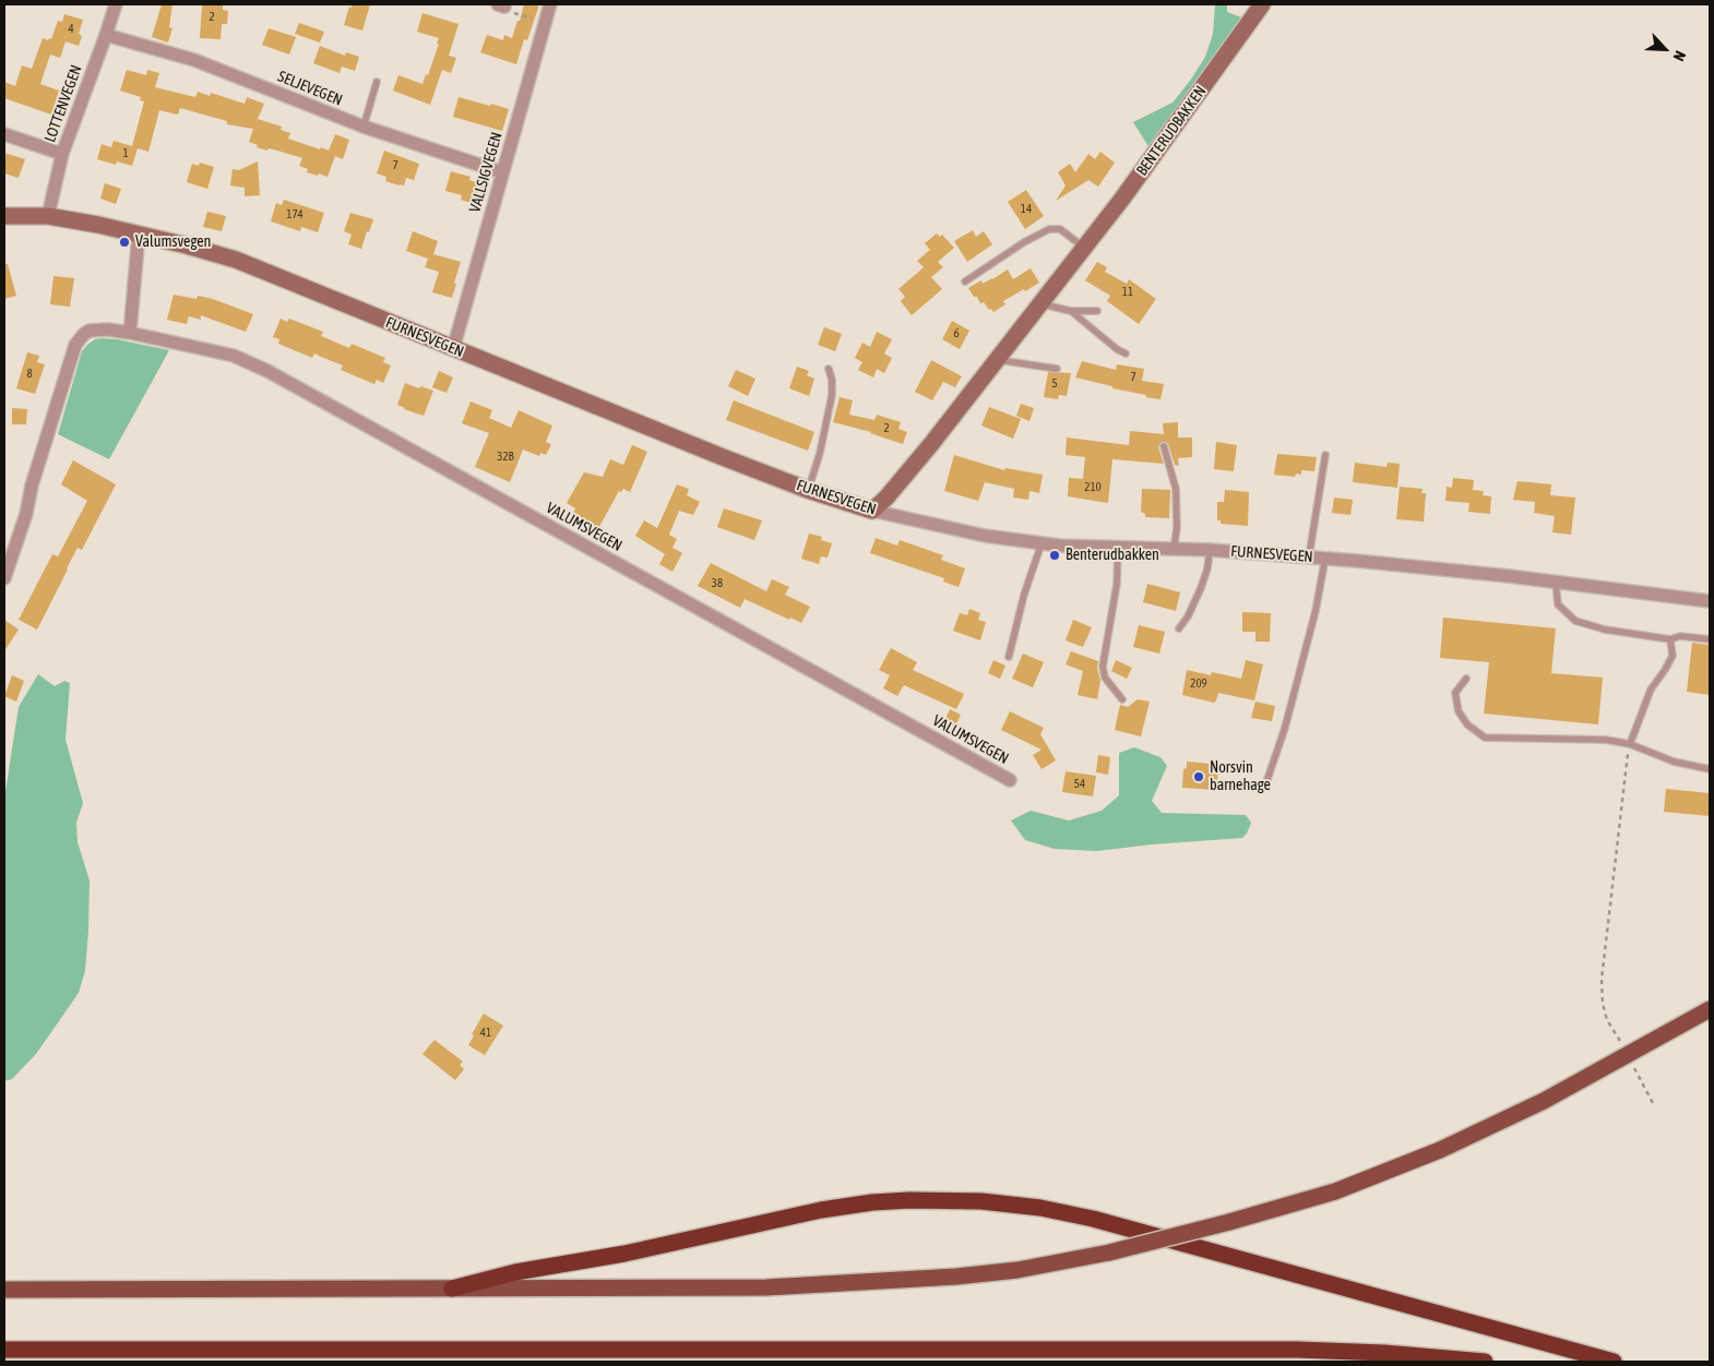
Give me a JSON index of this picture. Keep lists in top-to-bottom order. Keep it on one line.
{"streets":{"main road":["BENTERUDBAKKEN","FURNESVEGEN"],"street":["SELJEVEGEN","LOTTENVEGEN","VALLSIGVEGEN","VALUMSVEGEN"]},"crossings":[["SELJEVEGEN","LOTTENVEGEN"],["SELJEVEGEN","VALLSIGVEGEN"],["LOTTENVEGEN","FURNESVEGEN"],["BENTERUDBAKKEN","FURNESVEGEN"],["VALLSIGVEGEN","FURNESVEGEN"]],"places":["Valumsvegen","Benterudbakken","Norsvin barnehage"],"house_numbers":["2","4","1","7","14","174","11","6","8","7","5","2","32B","210","38","209","54","41"],"north":"bottom right"}
